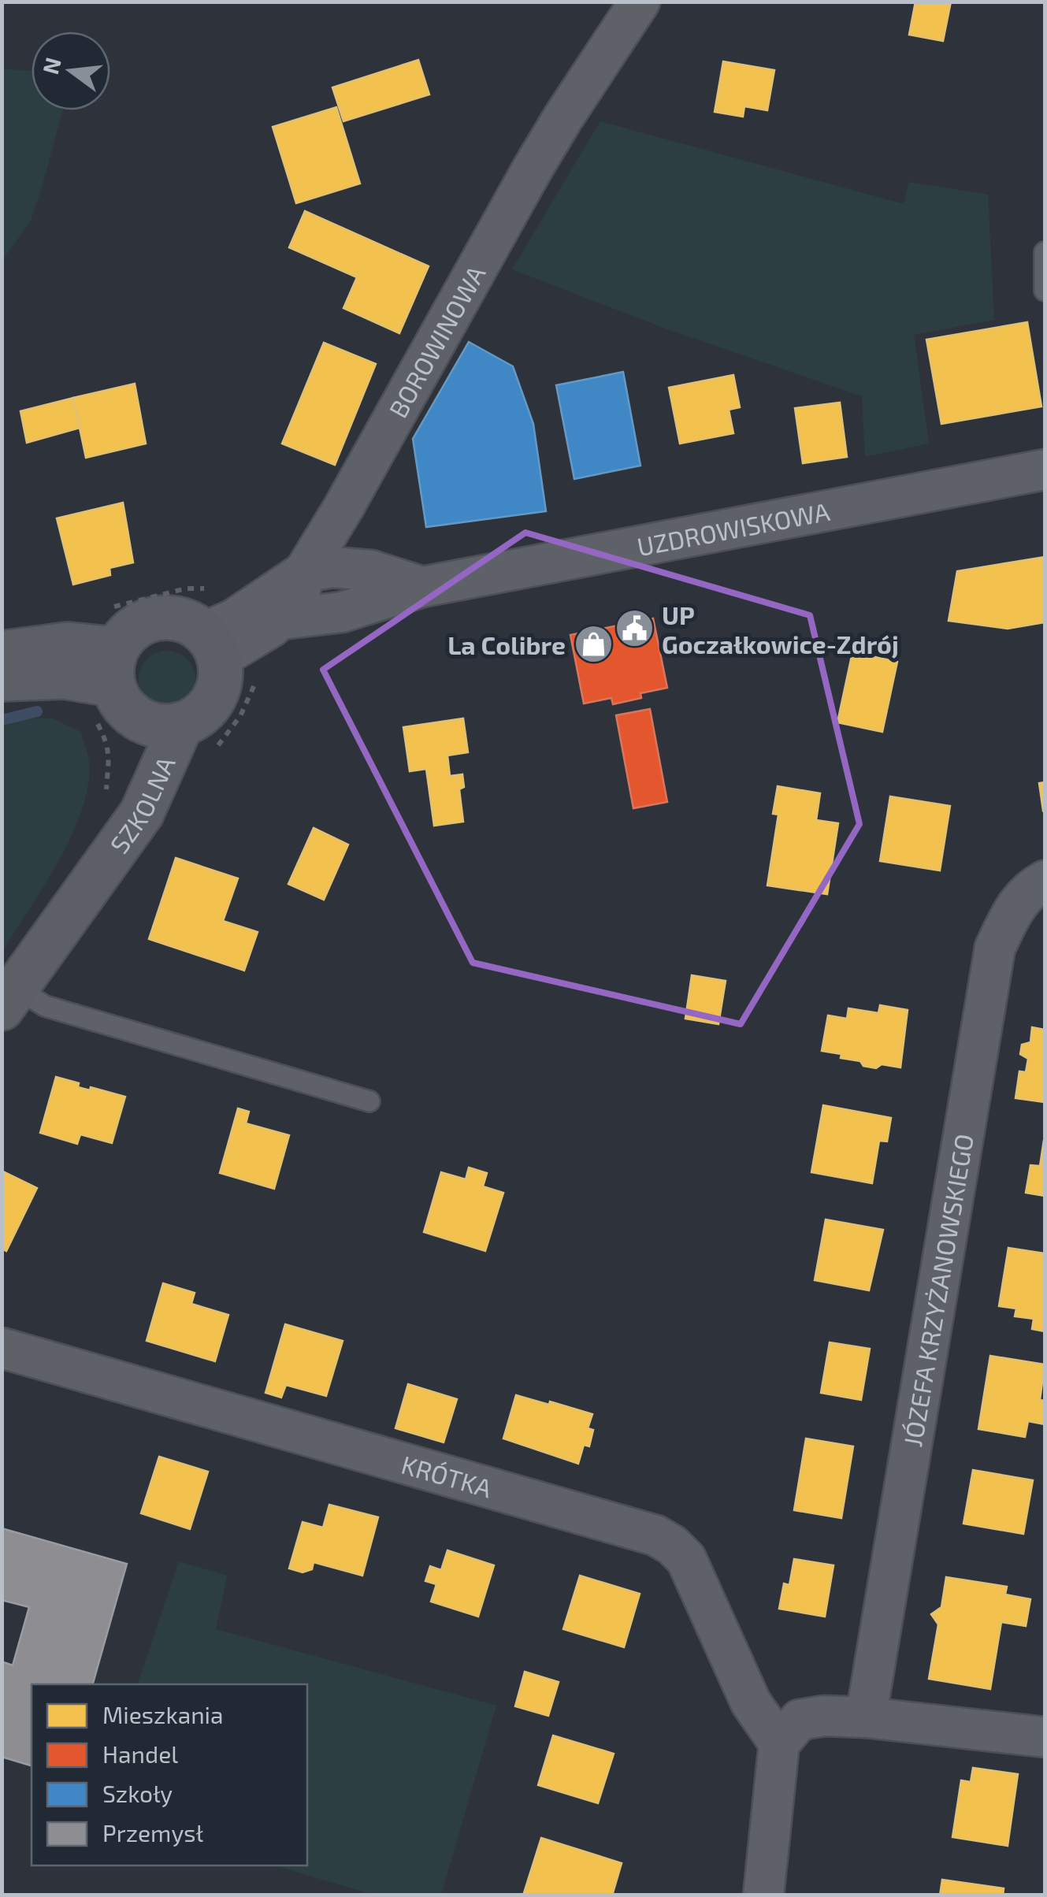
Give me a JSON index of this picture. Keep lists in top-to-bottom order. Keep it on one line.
{"streets":{"street":["BOROWINOWA","UZDROWISKOWA","SZKOLNA","JÓZEFA KRZYŻANOWSKIEGO","KRÓTKA"]},"crossings":[["BOROWINOWA","UZDROWISKOWA"],["BOROWINOWA","SZKOLNA"]],"places":{"public building":["UP Goczałkowice-Zdrój"],"shop":["La Colibre"]},"legend":["Mieszkania","Handel","Szkoły","Przemysł"],"north":"left"}
